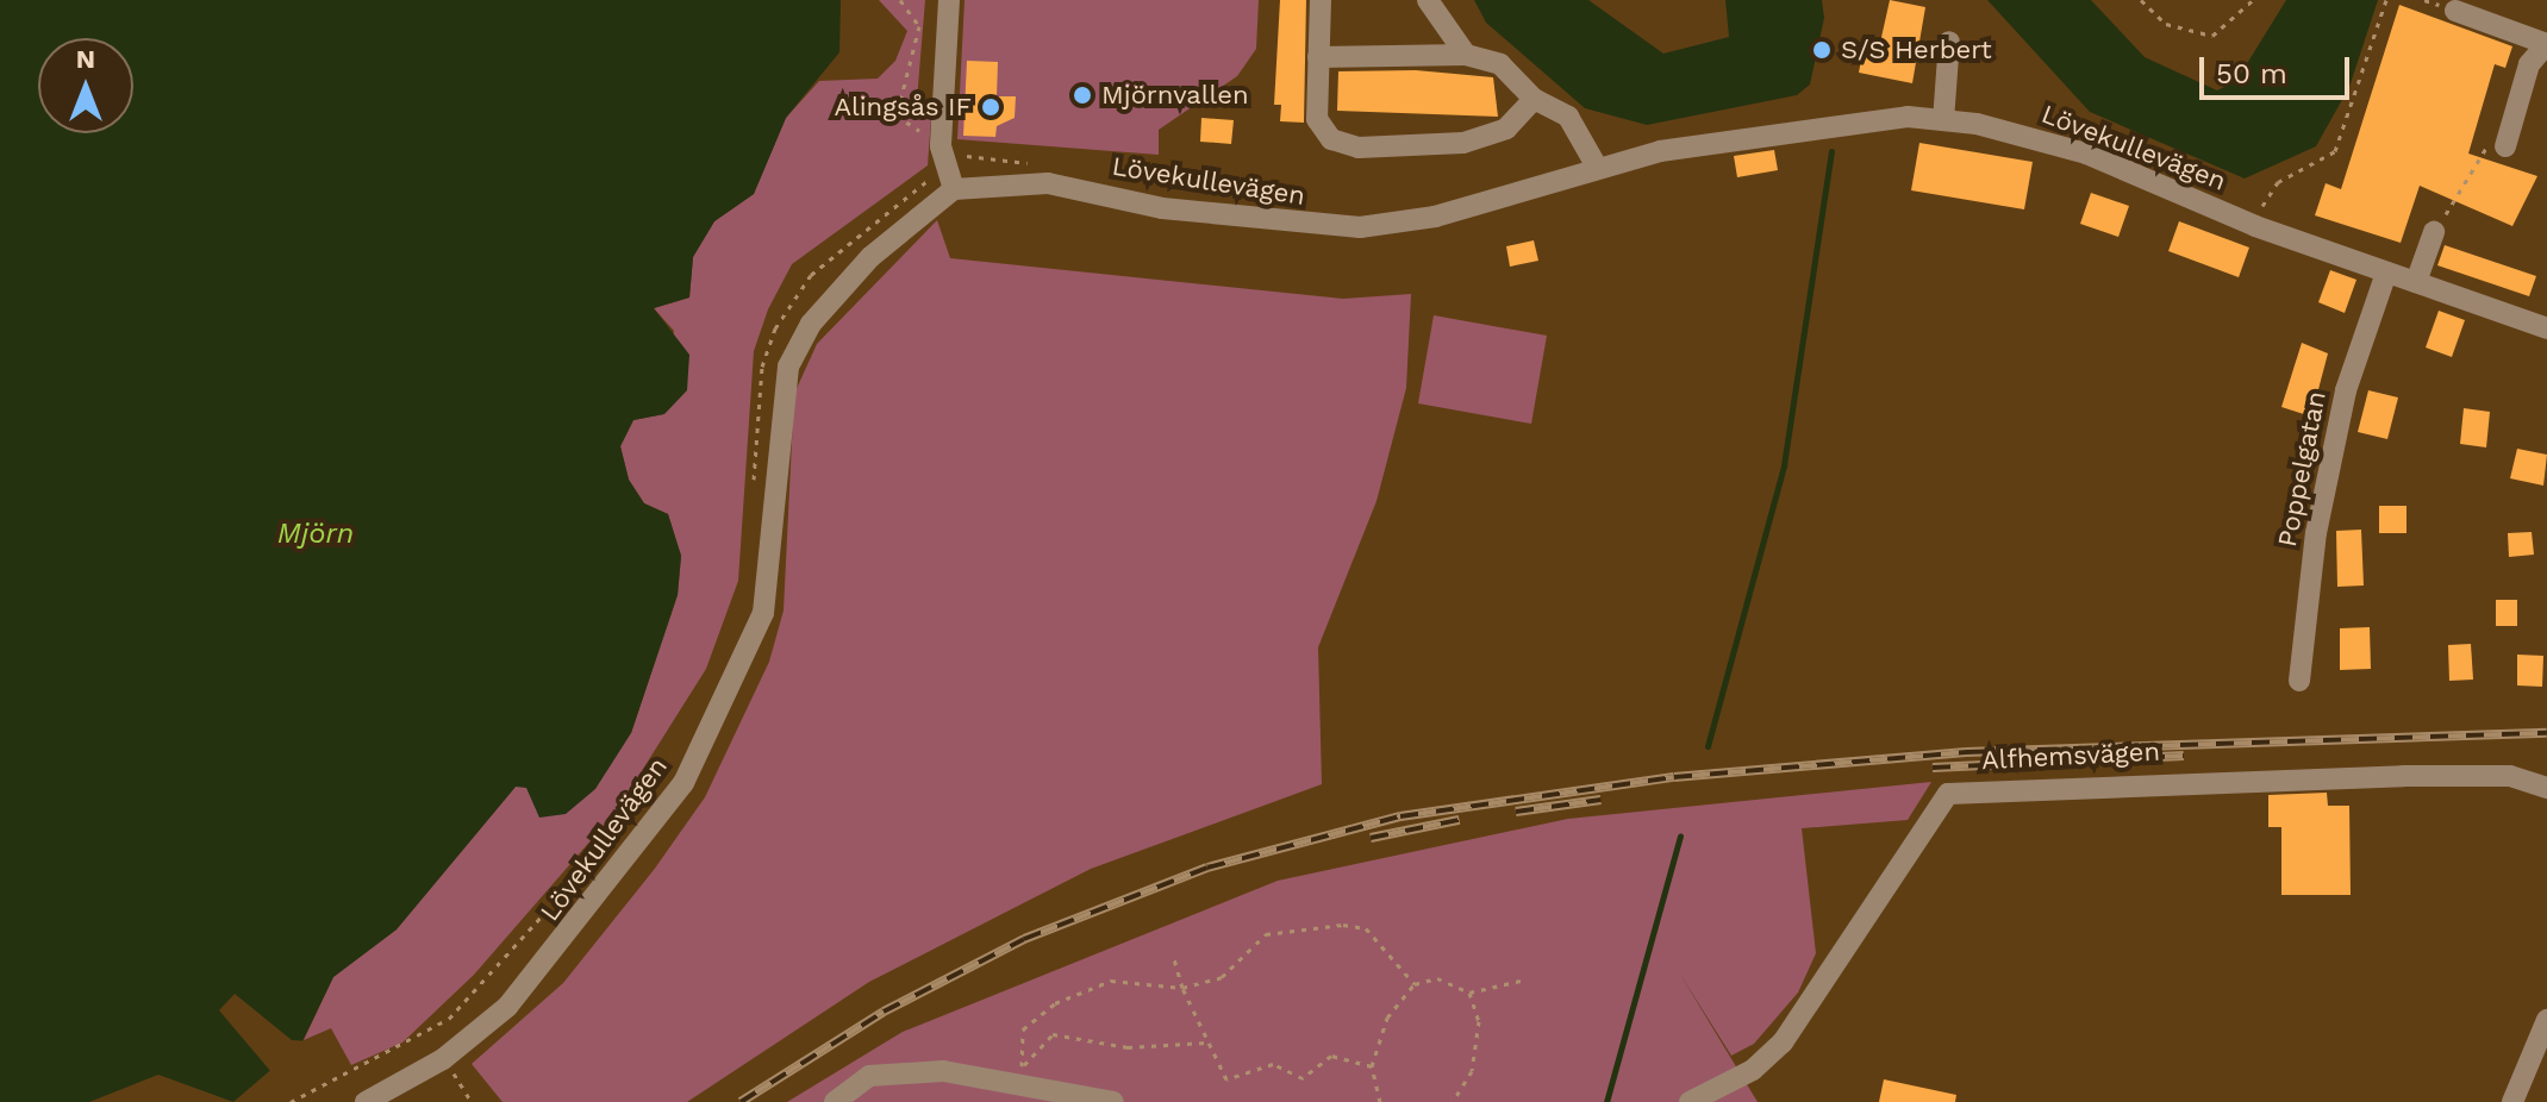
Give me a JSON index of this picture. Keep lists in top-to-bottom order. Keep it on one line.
{"streets":{"street":["Lövekullevägen","Poppelgatan","Alfhemsvägen"]},"crossings":[["Lövekullevägen","Poppelgatan"]],"water":["Mjörn"],"places":["S/S Herbert","Mjörnvallen","Alingsås IF"],"scale_bar":"50 m","north":"top"}
